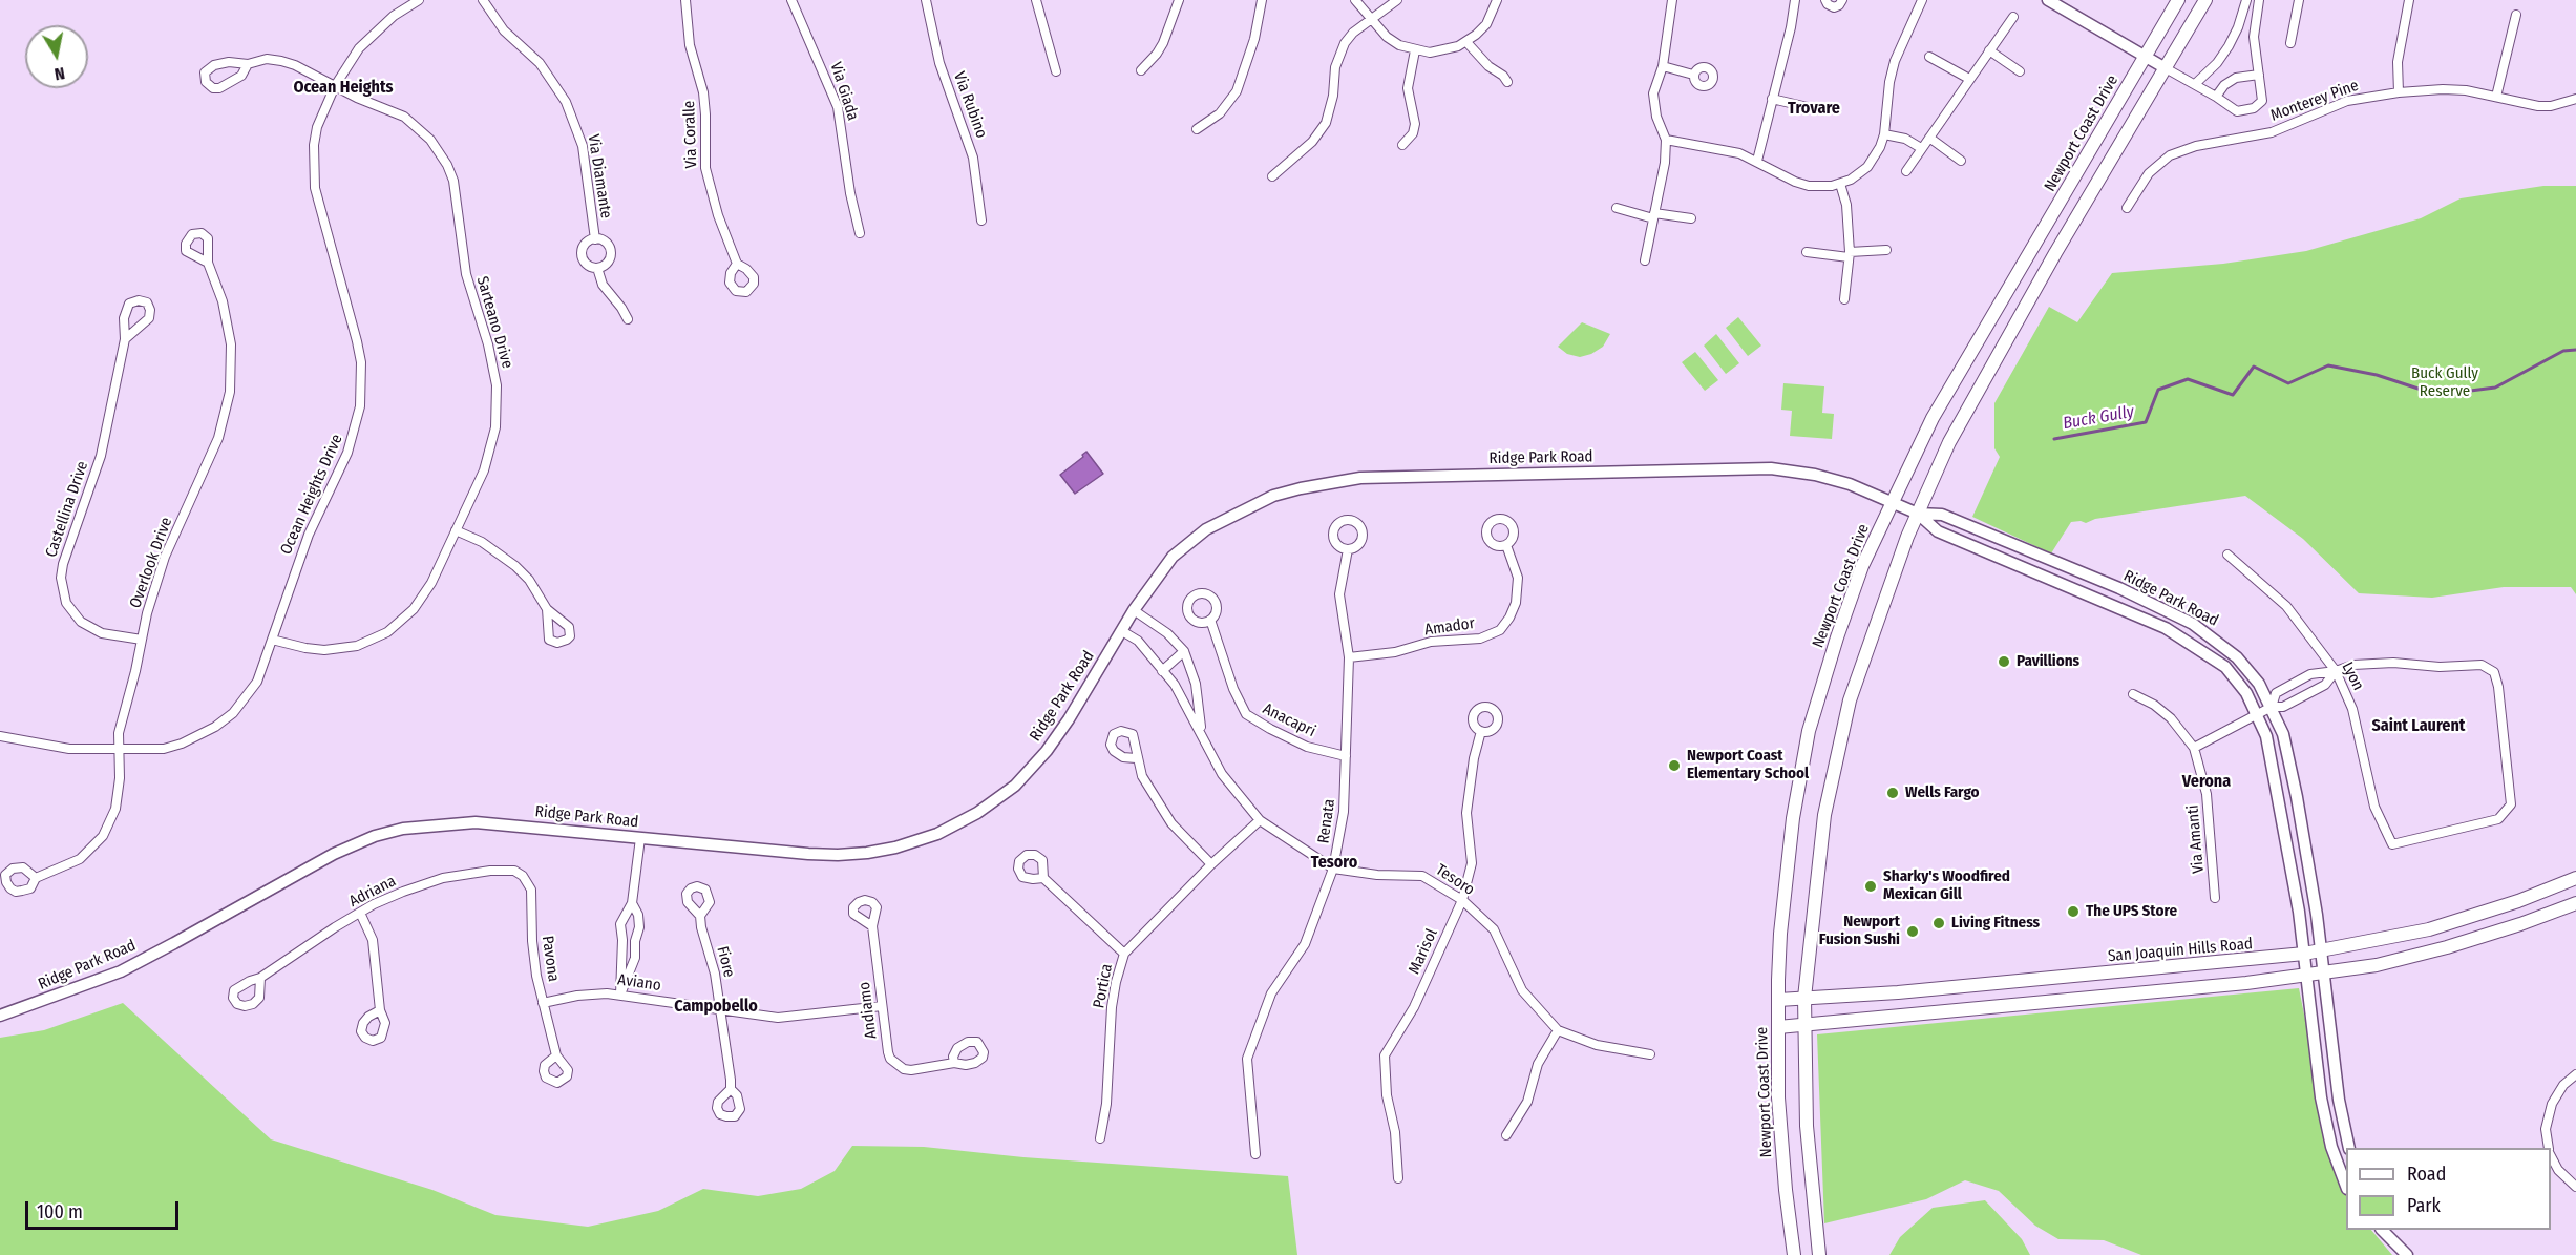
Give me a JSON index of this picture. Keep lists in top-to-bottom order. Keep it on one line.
{"streets":{"main road":["Newport Coast Drive","San Joaquin Hills Road"],"street":["Via Giada","Monterey Pine","Via Rubino","Via Coralle","Via Diamante","Sarteano Drive","Ridge Park Road","Ocean Heights Drive","Castellina Drive","Overlook Drive","Amador","Lyon","Anacapri","Renata","Via Amanti","Tesoro","Adriana","Marisol","Pavona","Fiore","Aviano","Portica","Andiamo"]},"crossings":[["Newport Coast Drive","Ridge Park Road"],["Newport Coast Drive","San Joaquin Hills Road"],["Sarteano Drive","Ocean Heights Drive"],["Ridge Park Road","Tesoro"],["Ridge Park Road","San Joaquin Hills Road"],["Ocean Heights Drive","Overlook Drive"],["Castellina Drive","Overlook Drive"],["Amador","Renata"],["Anacapri","Renata"],["Renata","Tesoro"],["Tesoro","Marisol"],["Tesoro","Portica"],["Adriana","Pavona"],["Pavona","Aviano"],["Fiore","Aviano"],["Aviano","Andiamo"]],"districts":["Ocean Heights","Trovare","Saint Laurent","Verona","Tesoro","Campobello"],"water":["Buck Gully"],"parks":["Buck Gully Reserve"],"places":["Pavillions","Newport Coast Elementary School","Wells Fargo","Sharky's Woodfired Mexican Gill","The UPS Store","Living Fitness","Newport Fusion Sushi"],"legend":["Road","Park"],"scale_bar":"100 m","north":"bottom"}
